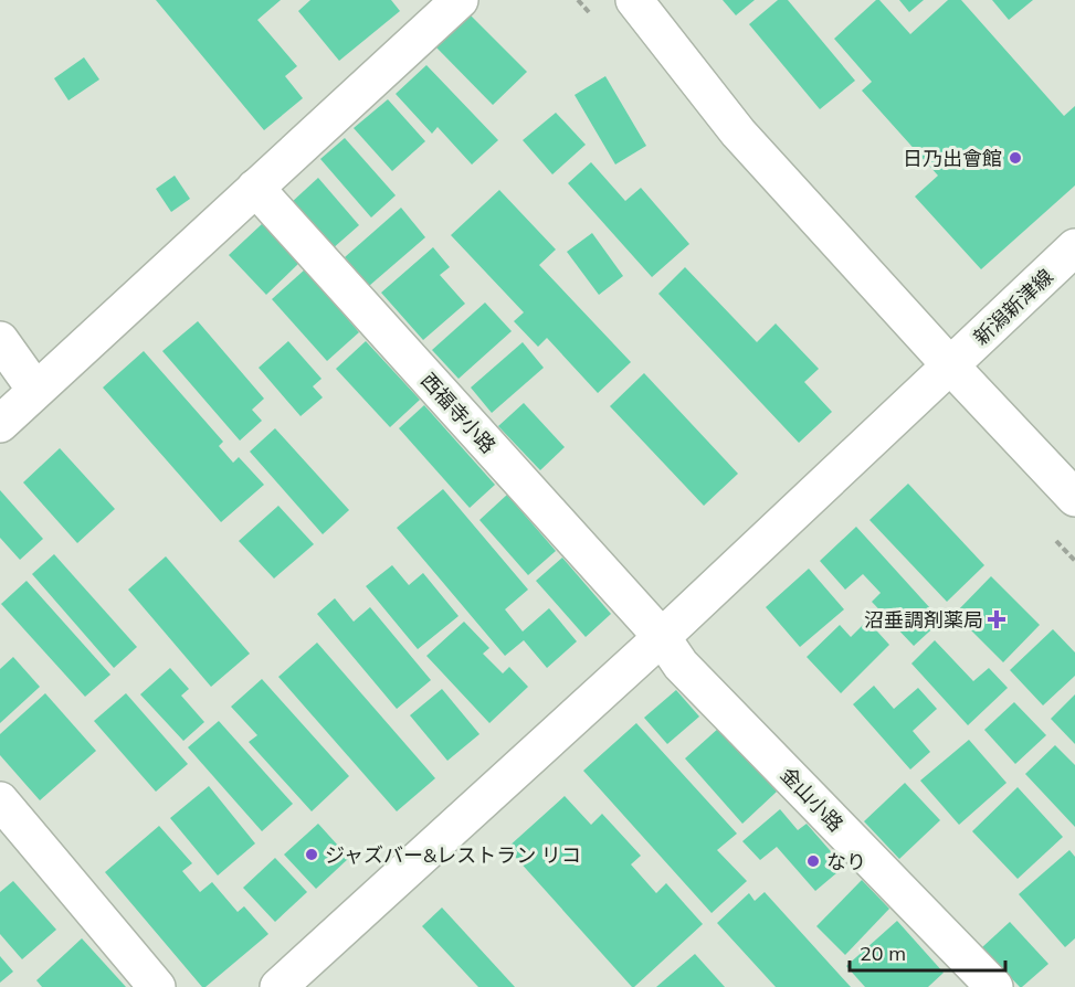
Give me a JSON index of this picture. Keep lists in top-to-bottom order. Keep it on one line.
{"streets":{"street":["新潟新津線","西福寺小路","金山小路"]},"crossings":[["新潟新津線","西福寺小路"],["新潟新津線","金山小路"],["西福寺小路","金山小路"]],"places":{"other":["日乃出會館","ジャズバー&レストラン リコ","なり"],"health":["沼垂調剤薬局"]},"scale_bar":"20 m"}
